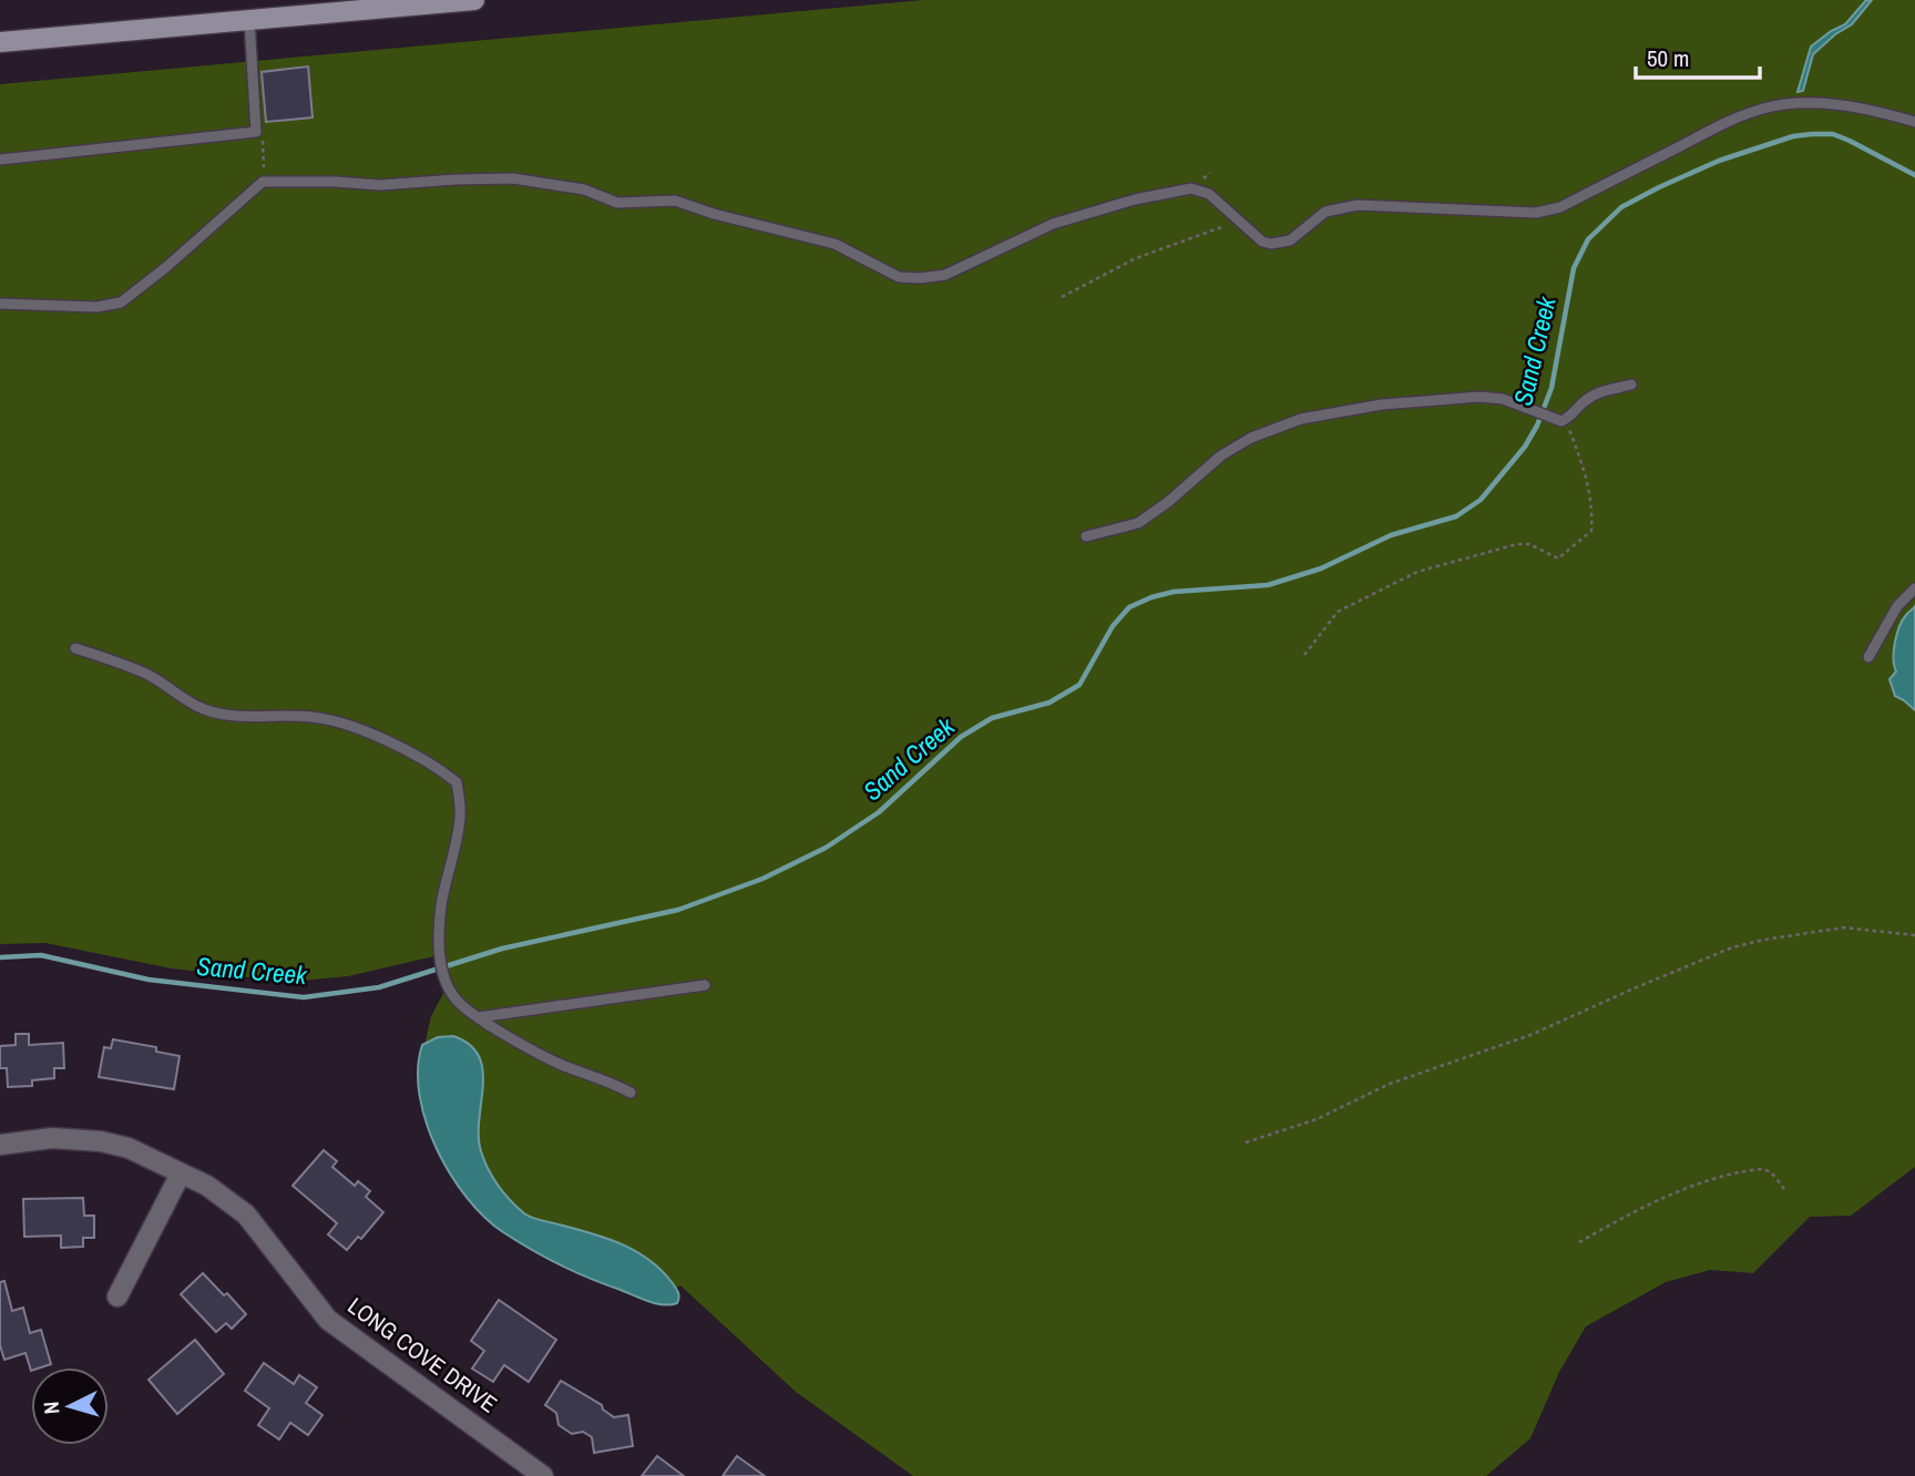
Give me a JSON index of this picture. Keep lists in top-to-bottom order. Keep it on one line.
{"streets":{"street":["LONG COVE DRIVE"]},"water":["Sand Creek"],"scale_bar":"50 m","north":"left"}
